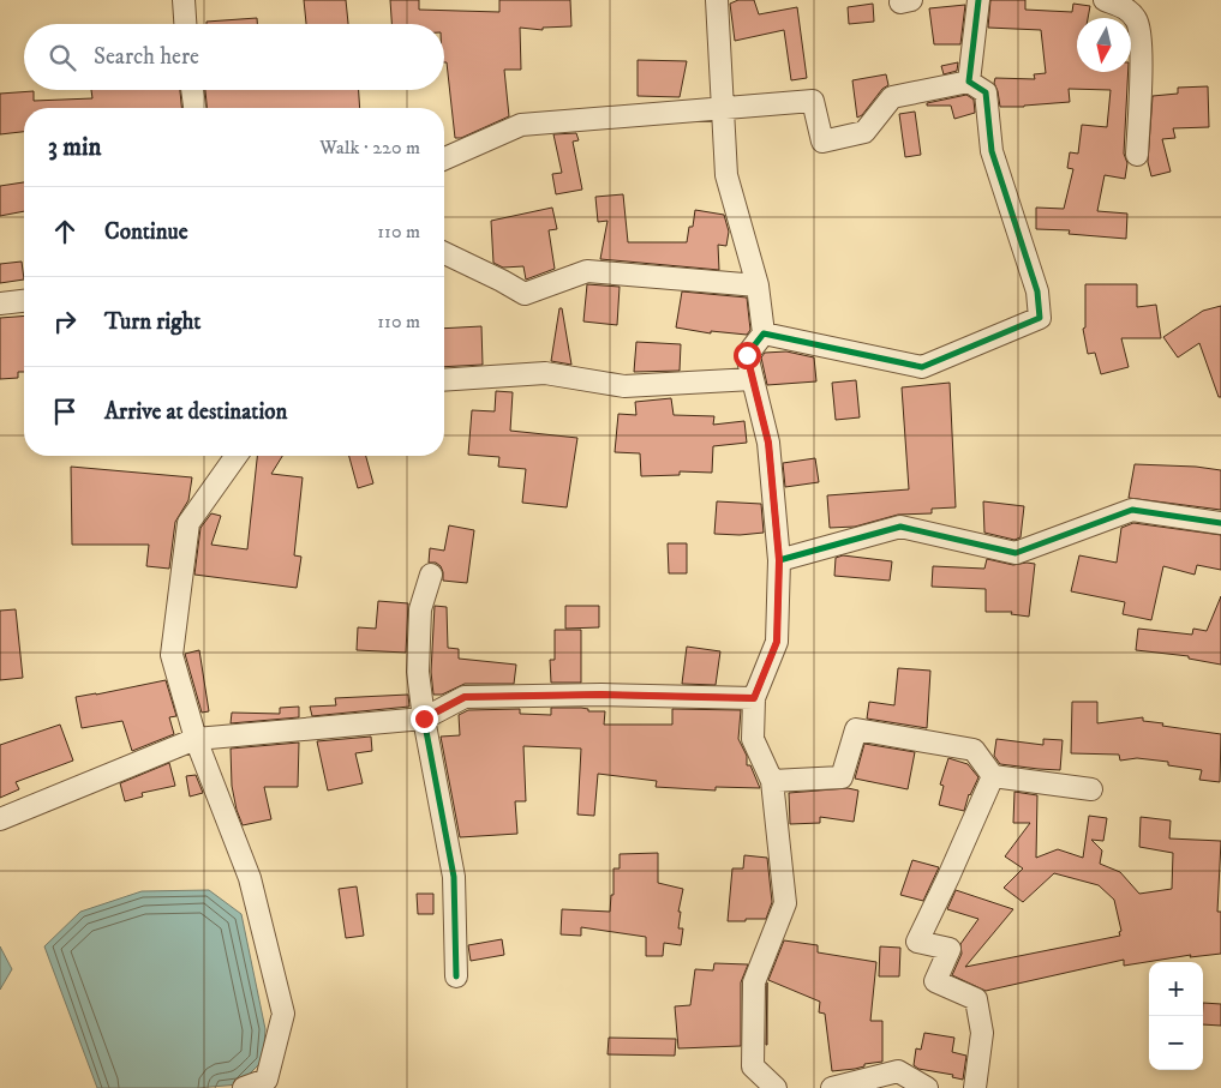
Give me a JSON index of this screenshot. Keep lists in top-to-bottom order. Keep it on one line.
{"north":"bottom","page":{"search":"Search here","heading":["3 min","Walk · 220 m"],"list":[["Continue","110 m"],["Turn right","110 m"],"Arrive at destination"],"map_buttons":["+","−"]}}
